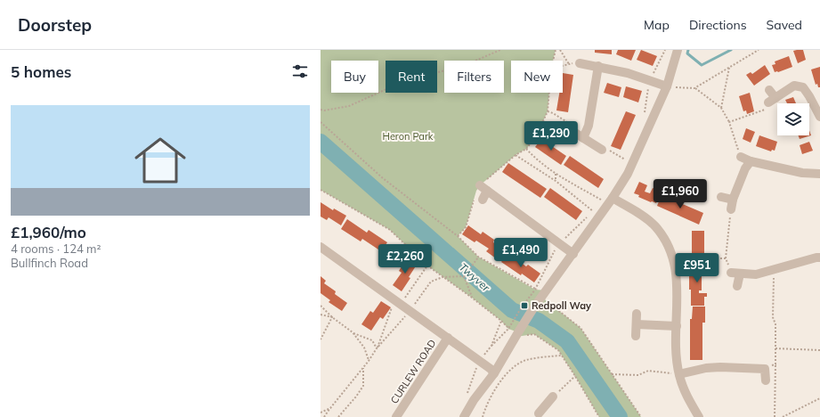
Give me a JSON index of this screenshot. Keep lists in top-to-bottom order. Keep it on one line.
{"streets":{"street":["CURLEW ROAD"]},"water":["Twyver"],"parks":["Heron Park"],"places":{"transit":["Redpoll Way"]},"page":{"header":"Doorstep","nav":["Map","Directions","Saved"],"heading":"5 homes","chip":["Buy","Rent","Filters","New"],"list":[{"name":"£1,960/mo","note":"4 rooms · 124 m² · Bullfinch Road"}],"price":["£1,290","£1,960","£1,490","£2,260","£951"]}}
